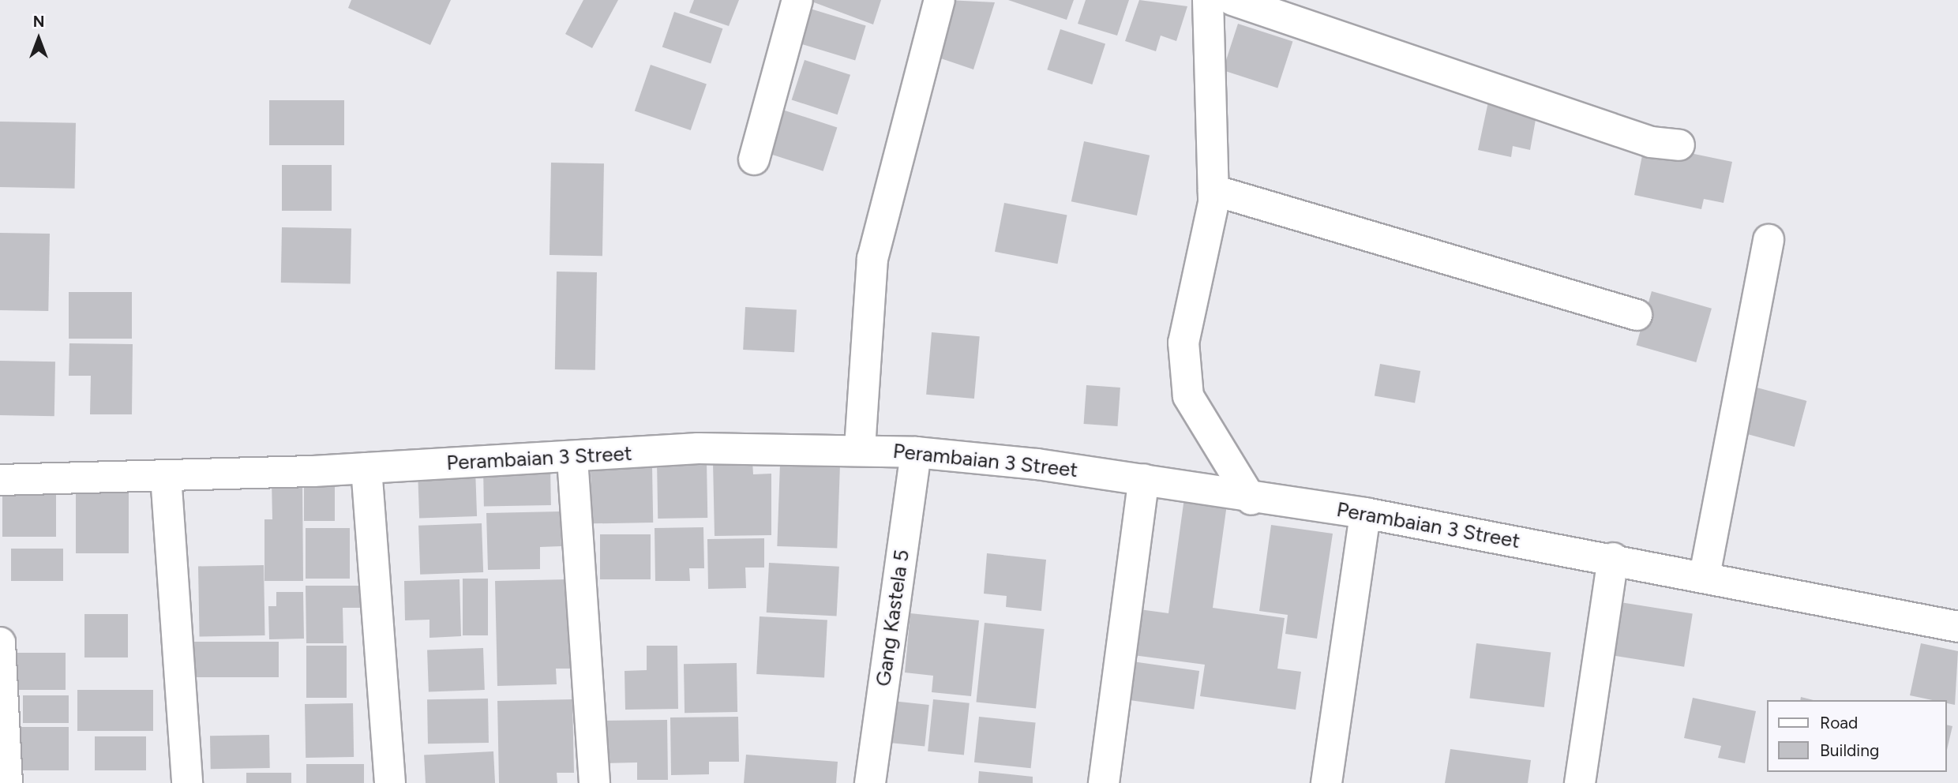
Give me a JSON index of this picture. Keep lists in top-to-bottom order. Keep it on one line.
{"streets":{"street":["Perambaian 3 Street","Gang Kastela 5"]},"crossings":[["Perambaian 3 Street","Gang Kastela 5"]],"legend":["Road","Building"],"north":"top"}
